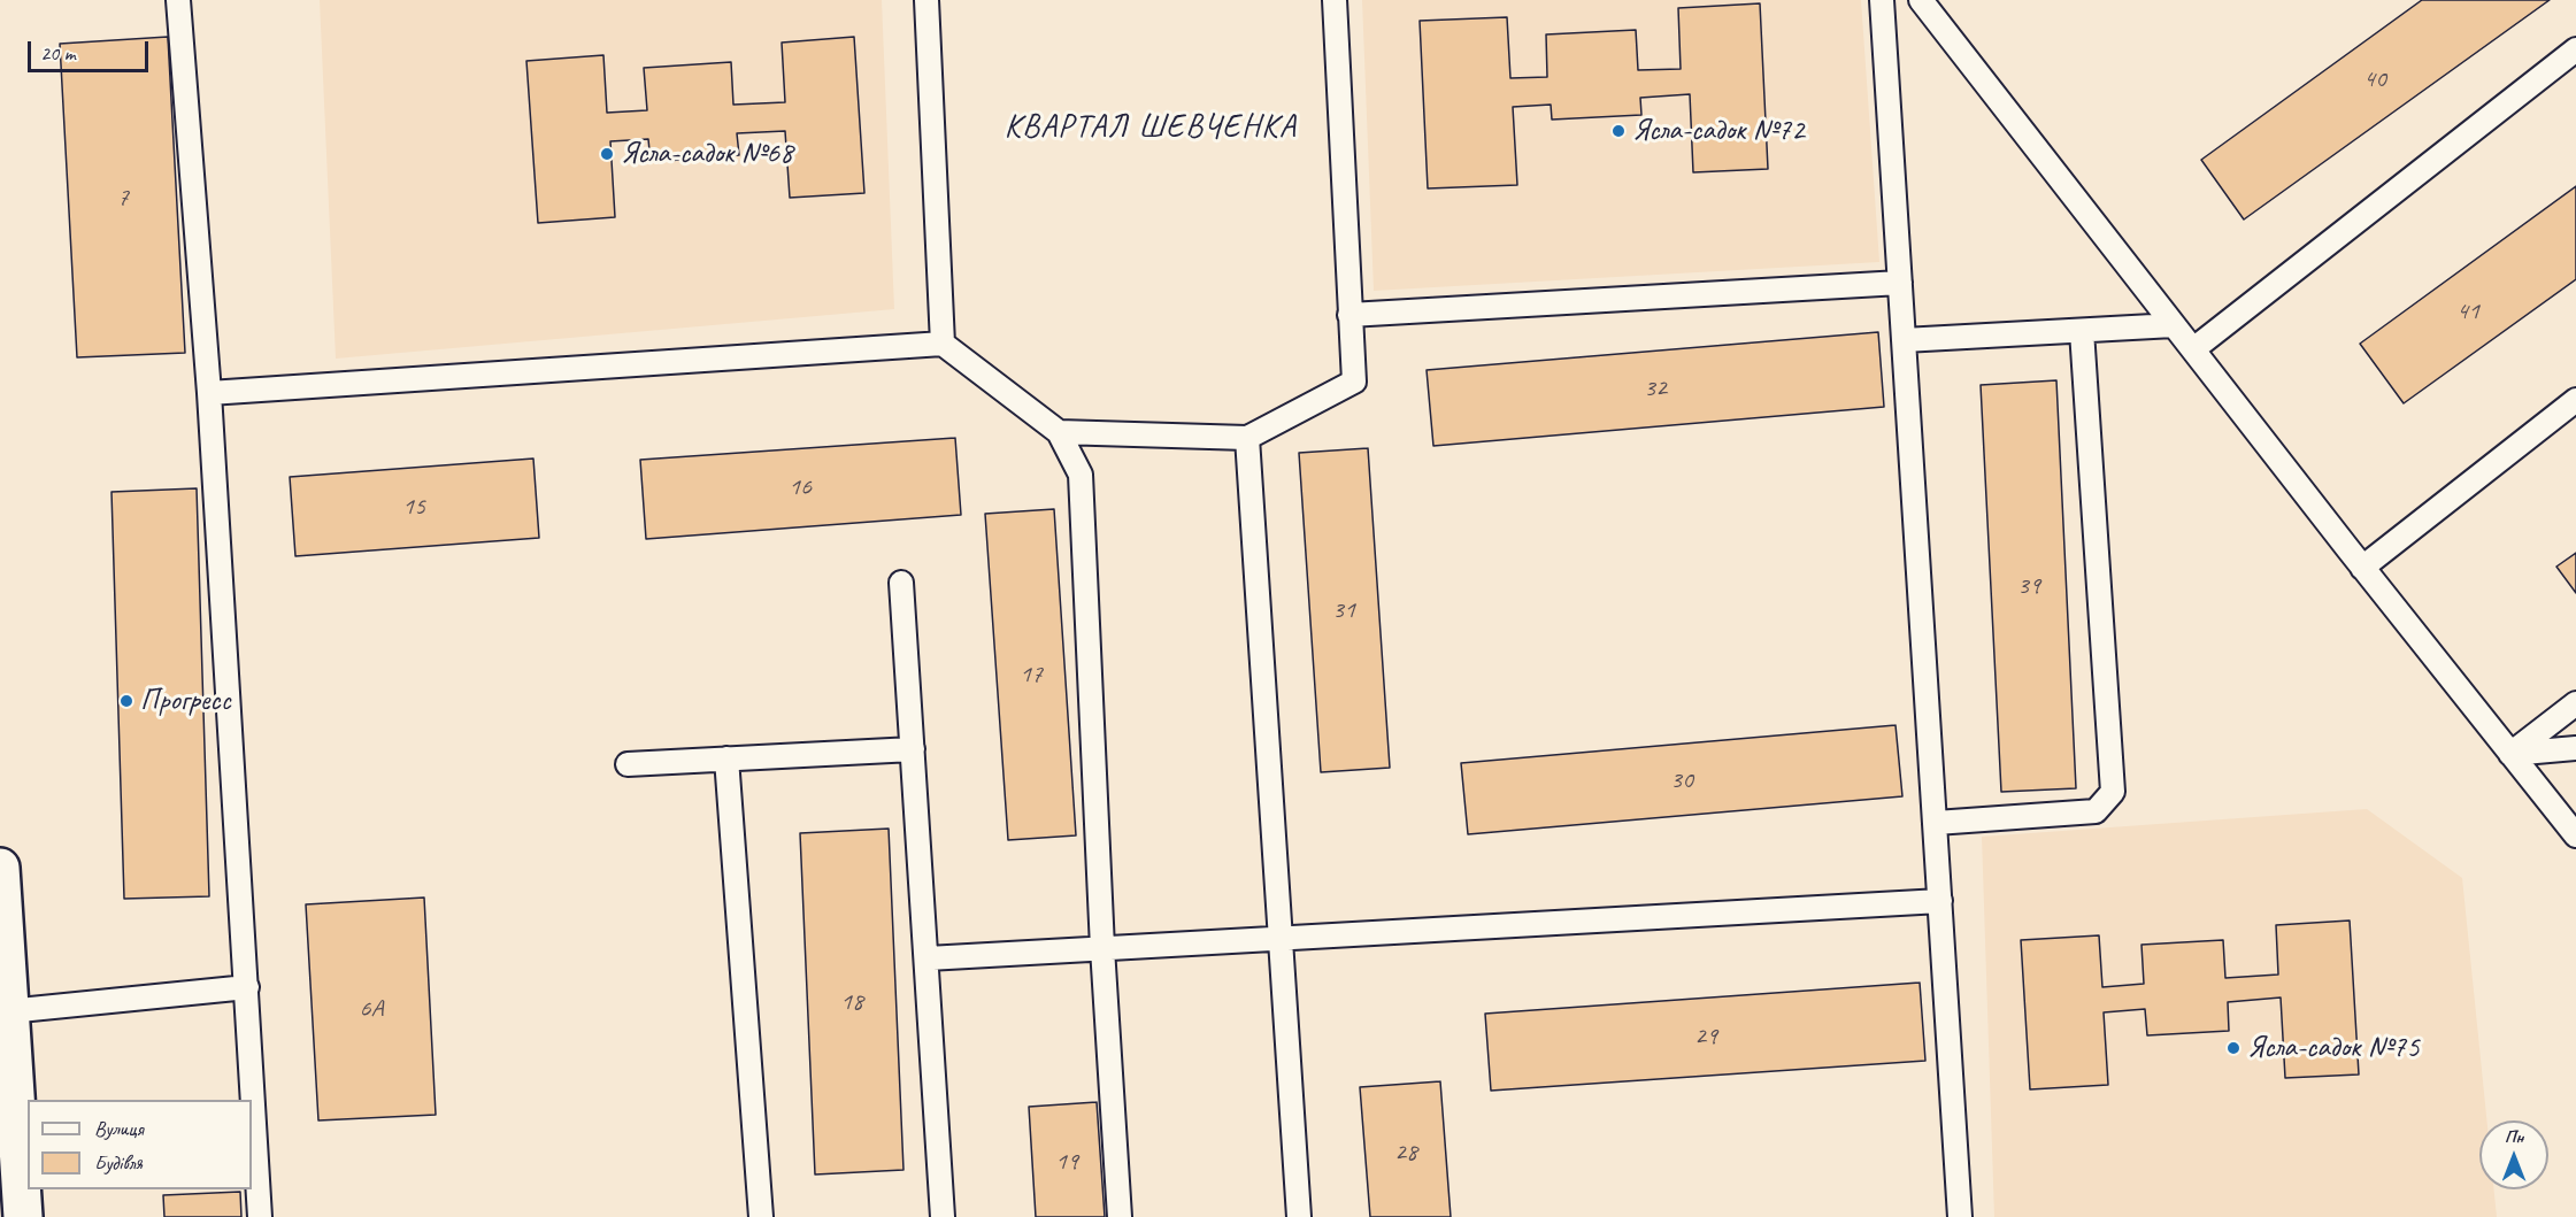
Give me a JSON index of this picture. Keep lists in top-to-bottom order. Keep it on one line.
{"districts":["КВАРТАЛ ШЕВЧЕНКА"],"places":["Ясла-садок №72","Ясла-садок №68","Прогресс","Ясла-садок №75"],"house_numbers":["40","7","41","32","16","15","39","31","17","30","18","6А","29","28","19"],"legend":["Вулиця","Будівля"],"scale_bar":"20 m","north":"top"}
